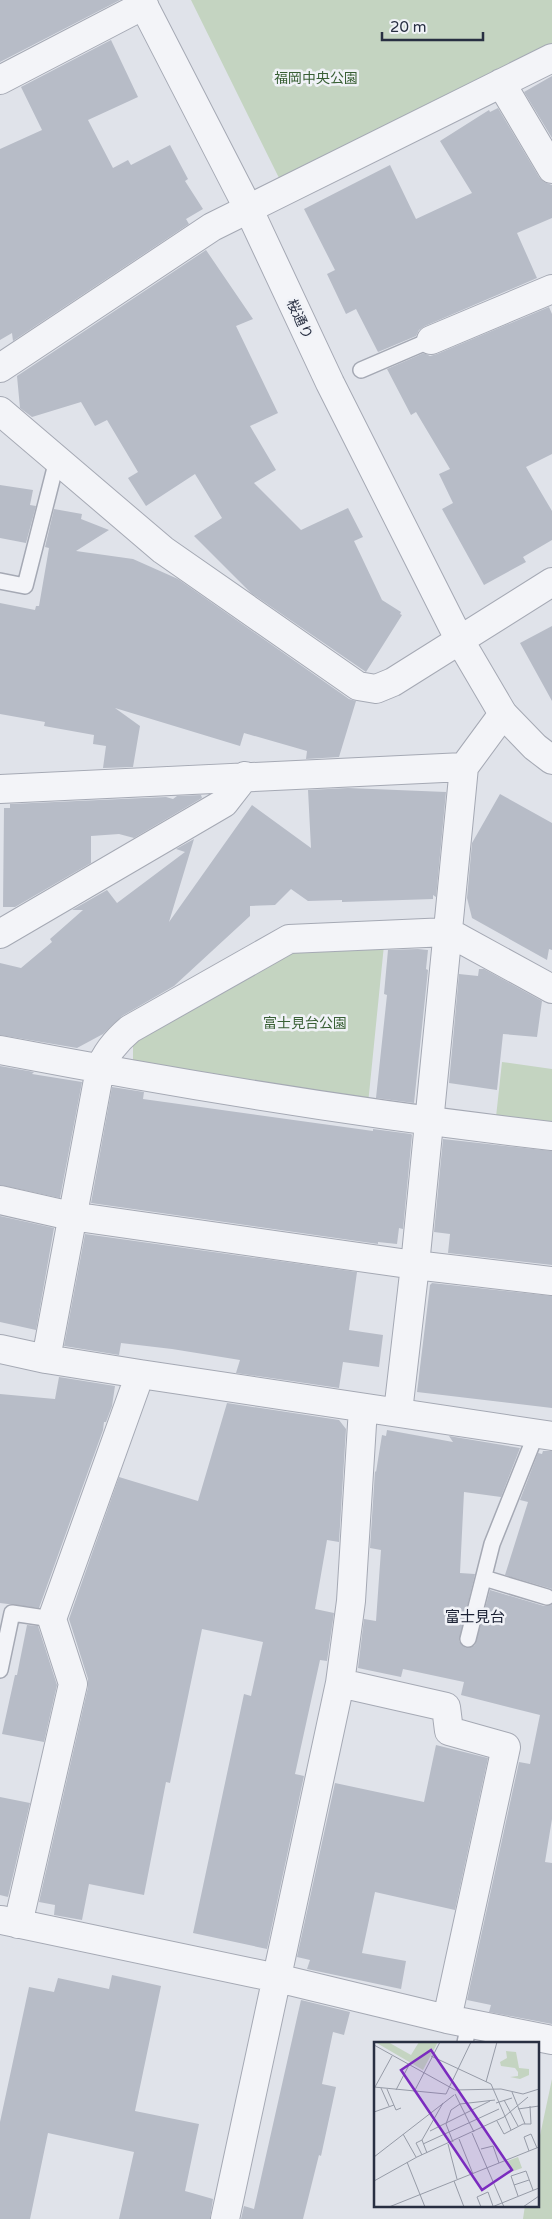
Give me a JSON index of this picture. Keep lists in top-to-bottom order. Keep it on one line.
{"streets":{"street":["桜通り"]},"districts":["富士見台"],"parks":["福岡中央公園","富士見台公園"],"scale_bar":"20 m"}
